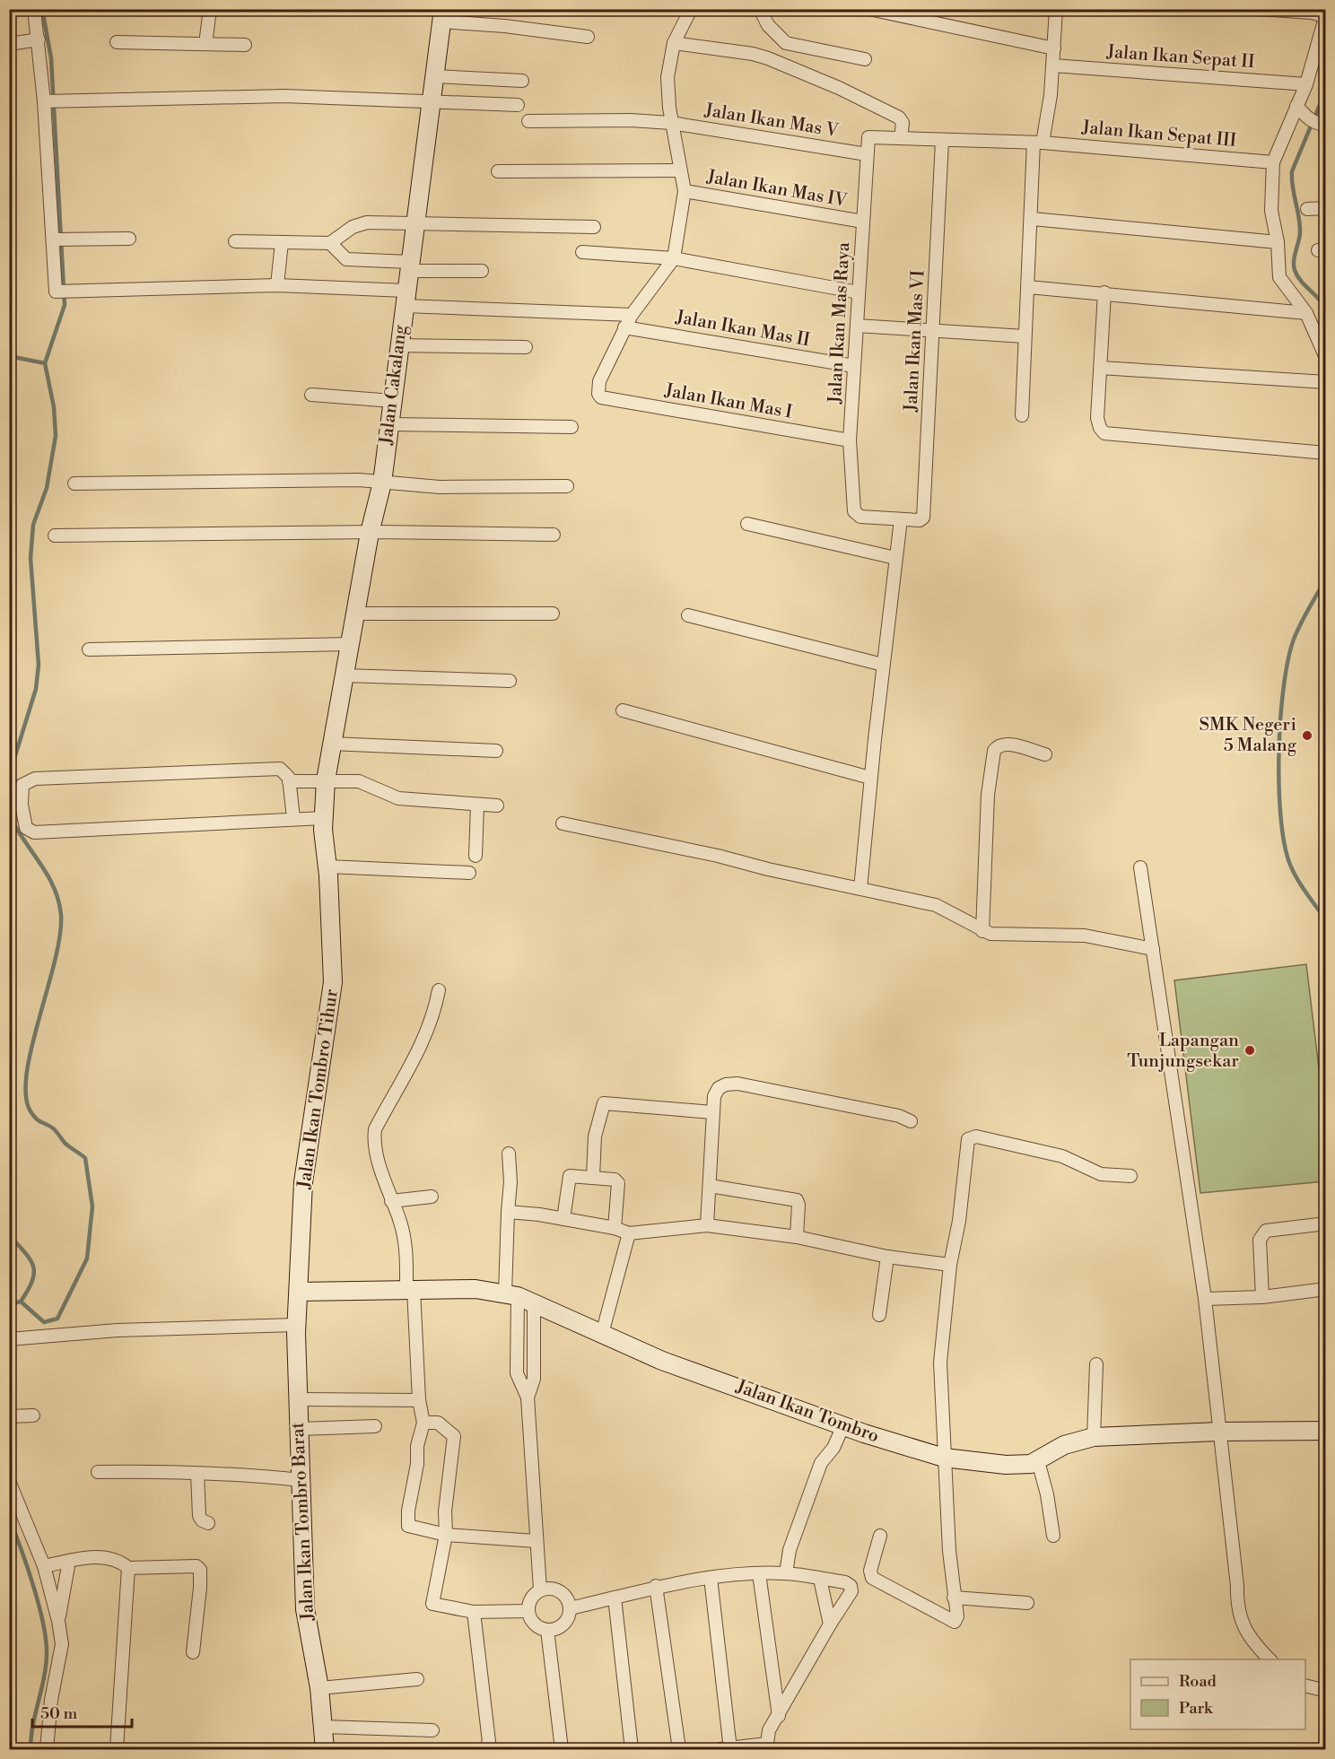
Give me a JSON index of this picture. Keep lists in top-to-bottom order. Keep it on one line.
{"streets":{"street":["Jalan Ikan Sepat II","Jalan Ikan Mas V","Jalan Ikan Sepat III","Jalan Ikan Mas IV","Jalan Ikan Mas Raya","Jalan Ikan Mas II","Jalan Ikan Mas VI","Jalan Cakalang","Jalan Ikan Mas I","Jalan Ikan Tombro Tihur","Jalan Ikan Tombro","Jalan Ikan Tombro Barat"]},"crossings":[["Jalan Ikan Mas V","Jalan Ikan Mas Raya"],["Jalan Ikan Sepat III","Jalan Ikan Mas Raya"],["Jalan Ikan Sepat III","Jalan Ikan Mas VI"],["Jalan Ikan Mas IV","Jalan Ikan Mas Raya"],["Jalan Ikan Mas Raya","Jalan Ikan Mas II"],["Jalan Ikan Mas Raya","Jalan Ikan Mas VI"],["Jalan Ikan Mas Raya","Jalan Ikan Mas I"],["Jalan Ikan Mas II","Jalan Ikan Mas I"],["Jalan Cakalang","Jalan Ikan Tombro Tihur"],["Jalan Ikan Tombro Tihur","Jalan Ikan Tombro"],["Jalan Ikan Tombro Tihur","Jalan Ikan Tombro Barat"],["Jalan Ikan Tombro","Jalan Ikan Tombro Barat"]],"places":["SMK Negeri 5 Malang","Lapangan Tunjungsekar"],"legend":["Road","Park"],"scale_bar":"50 m"}
